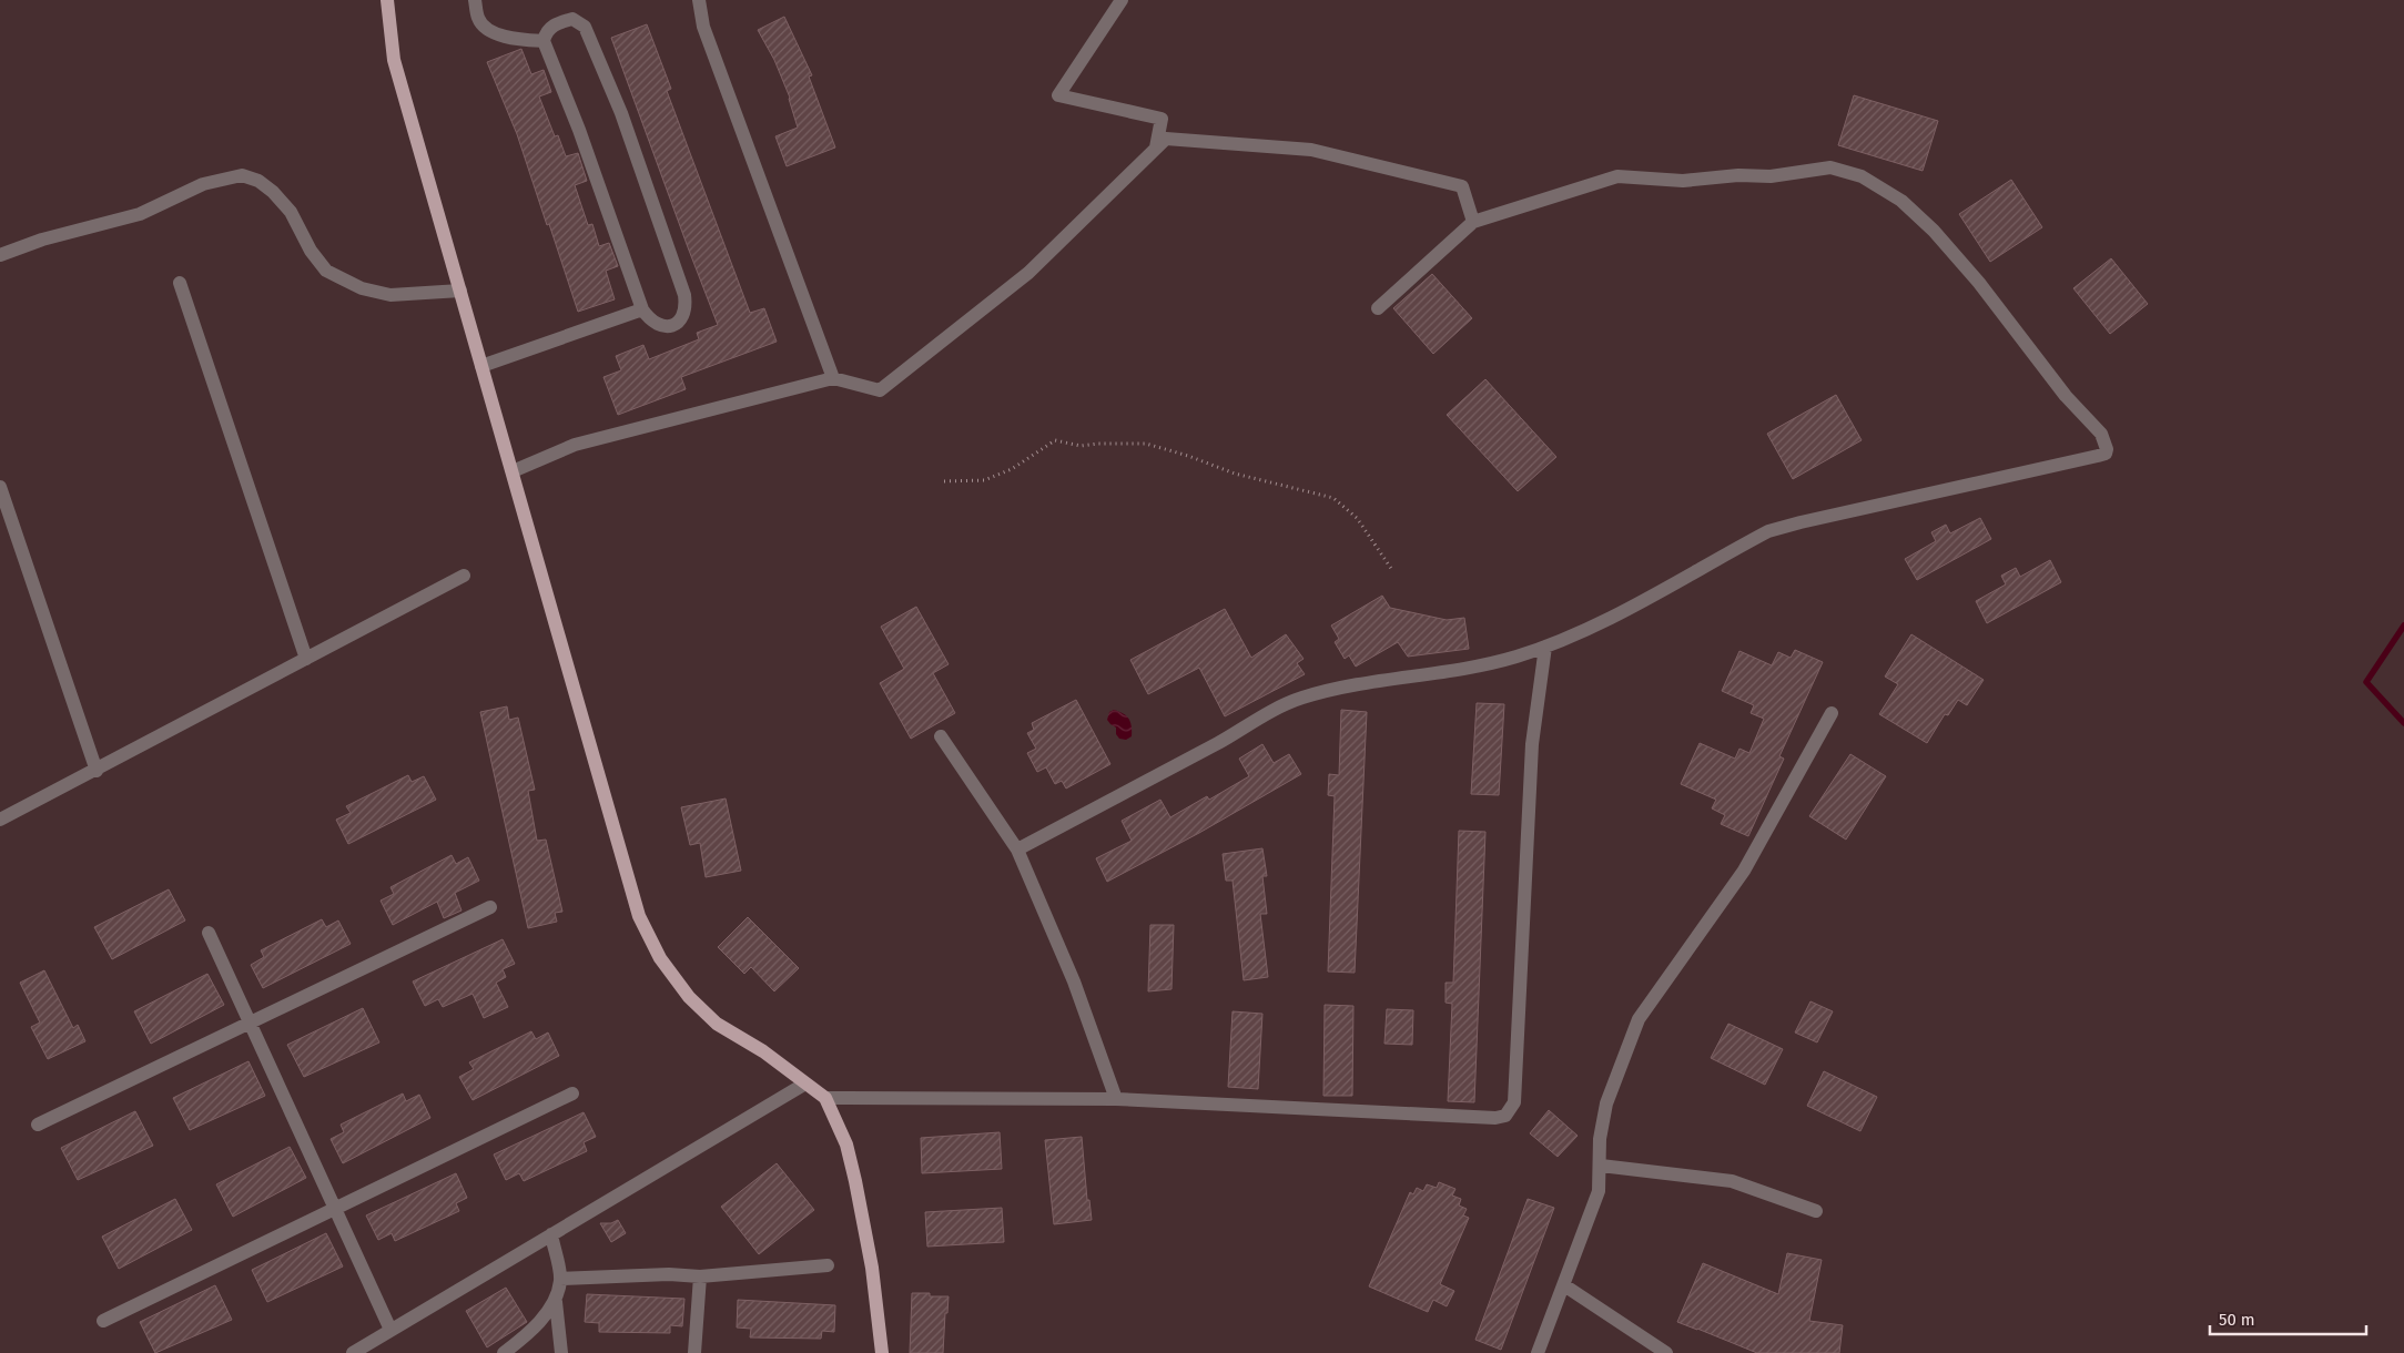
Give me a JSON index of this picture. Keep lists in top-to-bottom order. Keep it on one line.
{"scale_bar":"50 m"}
